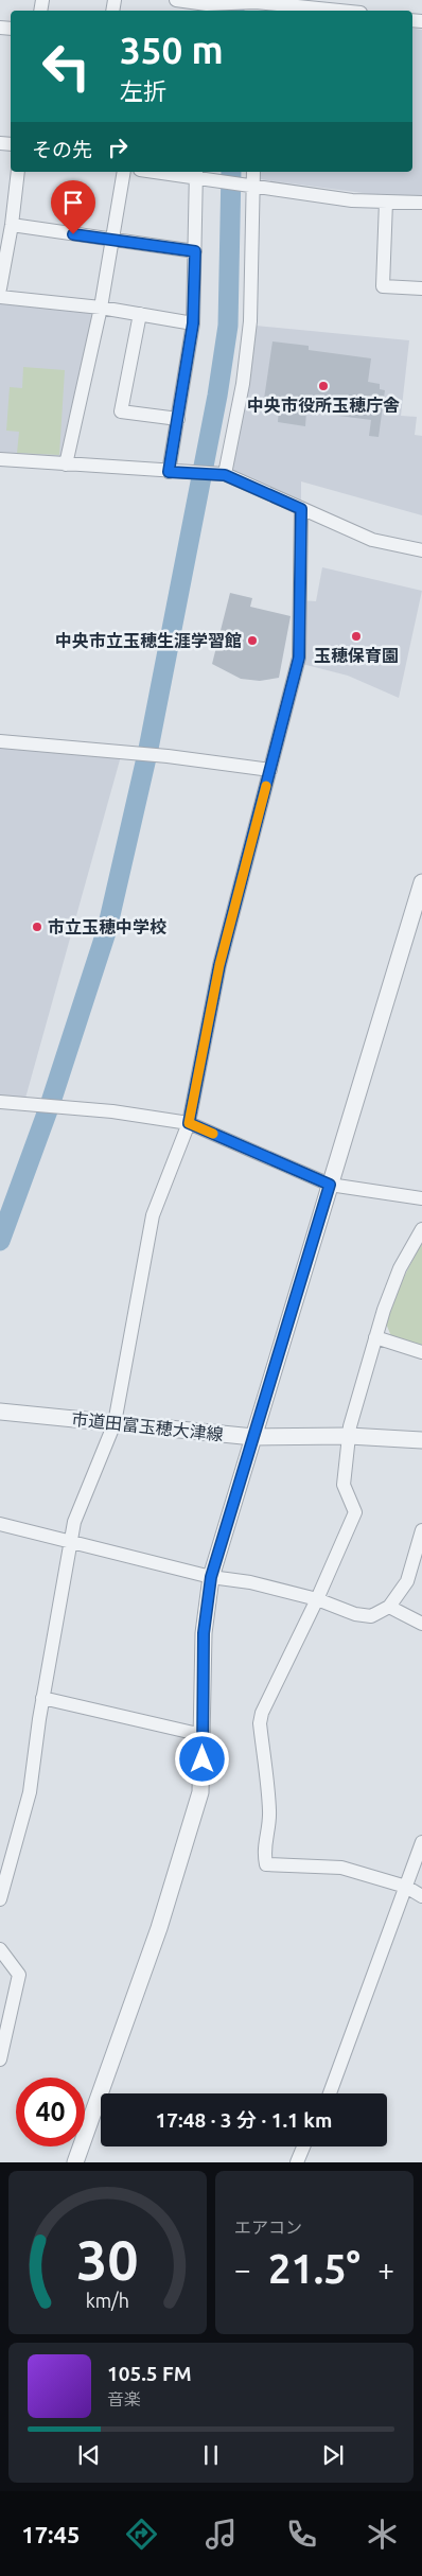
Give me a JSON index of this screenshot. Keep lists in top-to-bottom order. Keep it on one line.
{"streets":{"street":["市道田富玉穂大津線"]},"places":["中央市役所玉穂庁舎","玉穂保育園","中央市立玉穂生涯学習館","市立玉穂中学校"],"page":{"turn":["350 m","左折"],"then":"その先","limit":"40","trip":"17:48 · 3 分 · 1.1 km","tile":"エアコン","heat":["−","21.5°","+"],"song":["105.5 FM","音楽"],"tabs":"17:45","gauge":["30","km/h"]}}
